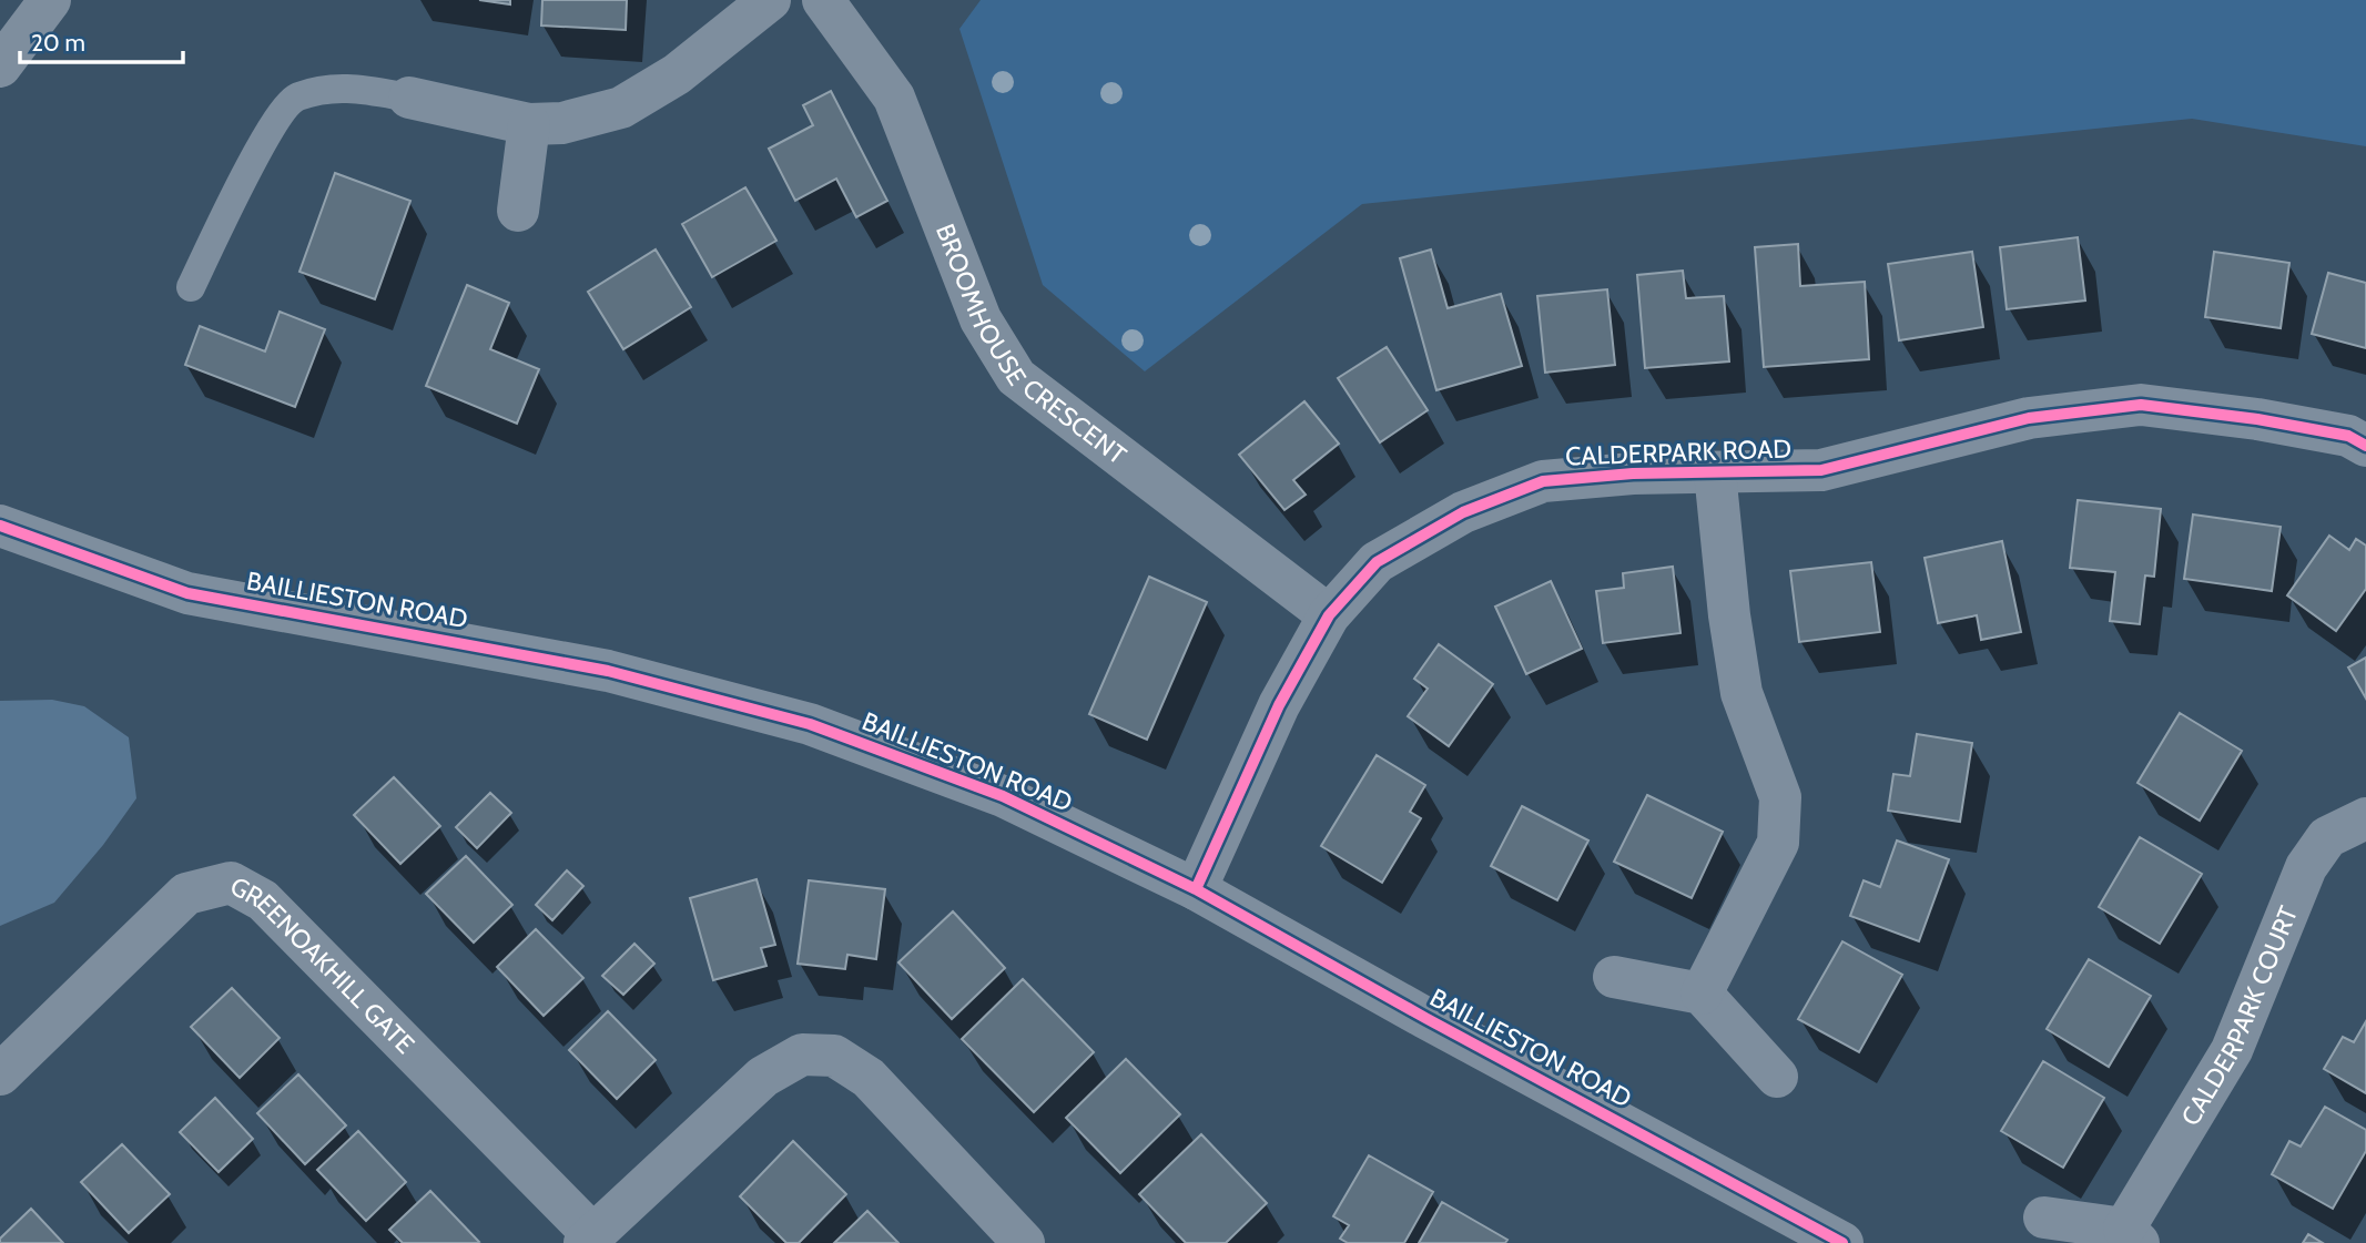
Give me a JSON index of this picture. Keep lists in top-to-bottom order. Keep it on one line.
{"streets":{"street":["BROOMHOUSE CRESCENT","CALDERPARK ROAD","BAILLIESTON ROAD","GREENOAKHILL GATE","CALDERPARK COURT"]},"crossings":[["BROOMHOUSE CRESCENT","CALDERPARK ROAD"],["CALDERPARK ROAD","BAILLIESTON ROAD"]],"scale_bar":"20 m"}
